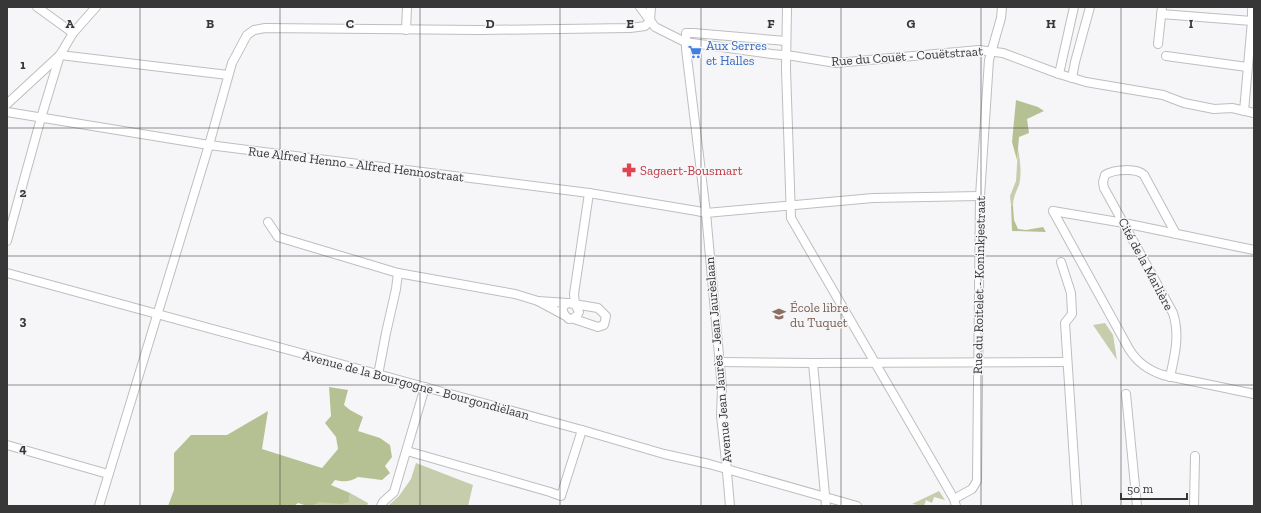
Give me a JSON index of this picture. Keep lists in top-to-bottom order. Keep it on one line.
{"streets":{"street":["Rue du Couët - Couëtstraat","Rue Alfred Henno - Alfred Hennostraat","Cité de la Marlière","Rue du Roitelet - Koninkjestraat","Avenue Jean Jaurès - Jean Jaurèslaan","Avenue de la Bourgogne - Bourgondiëlaan"]},"crossings":[["Rue du Couët - Couëtstraat","Rue du Roitelet - Koninkjestraat"],["Rue du Couët - Couëtstraat","Avenue Jean Jaurès - Jean Jaurèslaan"],["Rue Alfred Henno - Alfred Hennostraat","Rue du Roitelet - Koninkjestraat"],["Rue Alfred Henno - Alfred Hennostraat","Avenue Jean Jaurès - Jean Jaurèslaan"],["Avenue Jean Jaurès - Jean Jaurèslaan","Avenue de la Bourgogne - Bourgondiëlaan"]],"places":{"supermarket":["Aux Serres et Halles"],"pharmacy":["Sagaert-Bousmart"],"school or university":["École libre du Tuquet"]},"scale_bar":"50 m","grid":{"columns":["A","B","C","D","E","F","G","H","I"],"rows":["1","2","3","4"]}}
